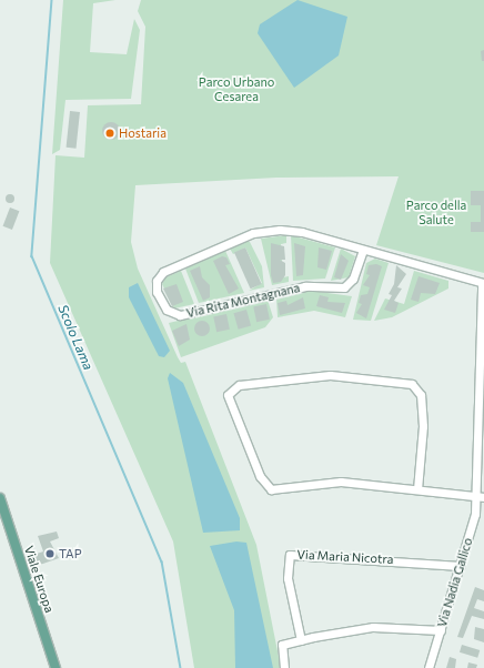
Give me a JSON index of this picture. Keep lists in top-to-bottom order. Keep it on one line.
{"streets":{"main road":["Viale Europa"],"street":["Via Rita Montagnana","Via Maria Nicotra","Via Nadia Gallico"]},"crossings":[["Via Rita Montagnana","Via Nadia Gallico"],["Via Maria Nicotra","Via Nadia Gallico"]],"water":["Scolo Lama"],"parks":["Parco Urbano Cesarea","Parco della Salute"],"places":["Hostaria","TAP"]}
